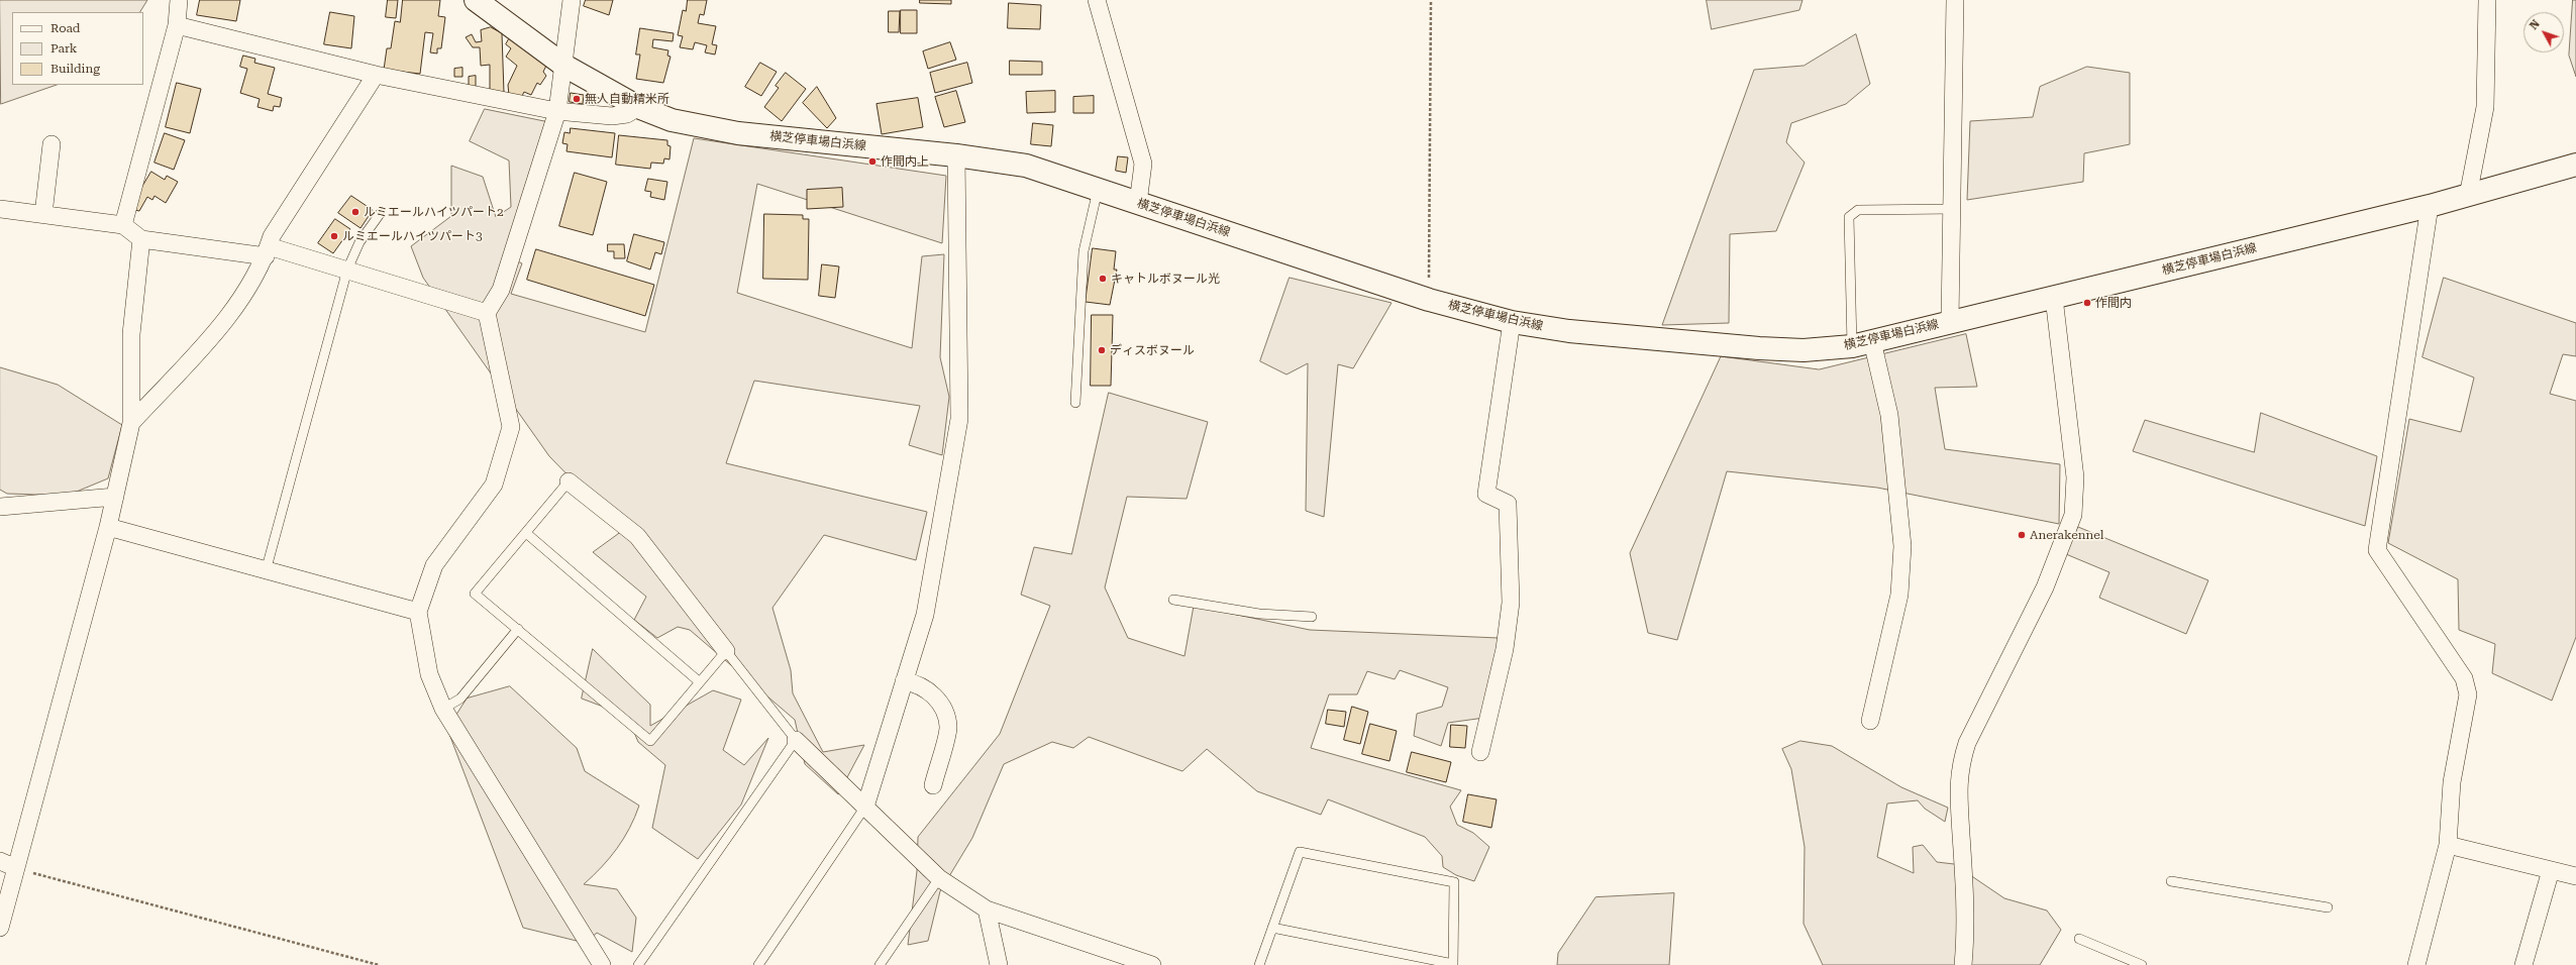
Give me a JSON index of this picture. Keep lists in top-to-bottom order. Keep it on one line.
{"streets":{"main road":["横芝停車場白浜線"]},"places":["無人自動精米所","作間内上","ルミエールハイツパート2","ルミエールハイツパート3","キャトルボヌール光","作間内","ディスボヌール","Anerakennel"],"legend":["Road","Park","Building"],"north":"top left"}
